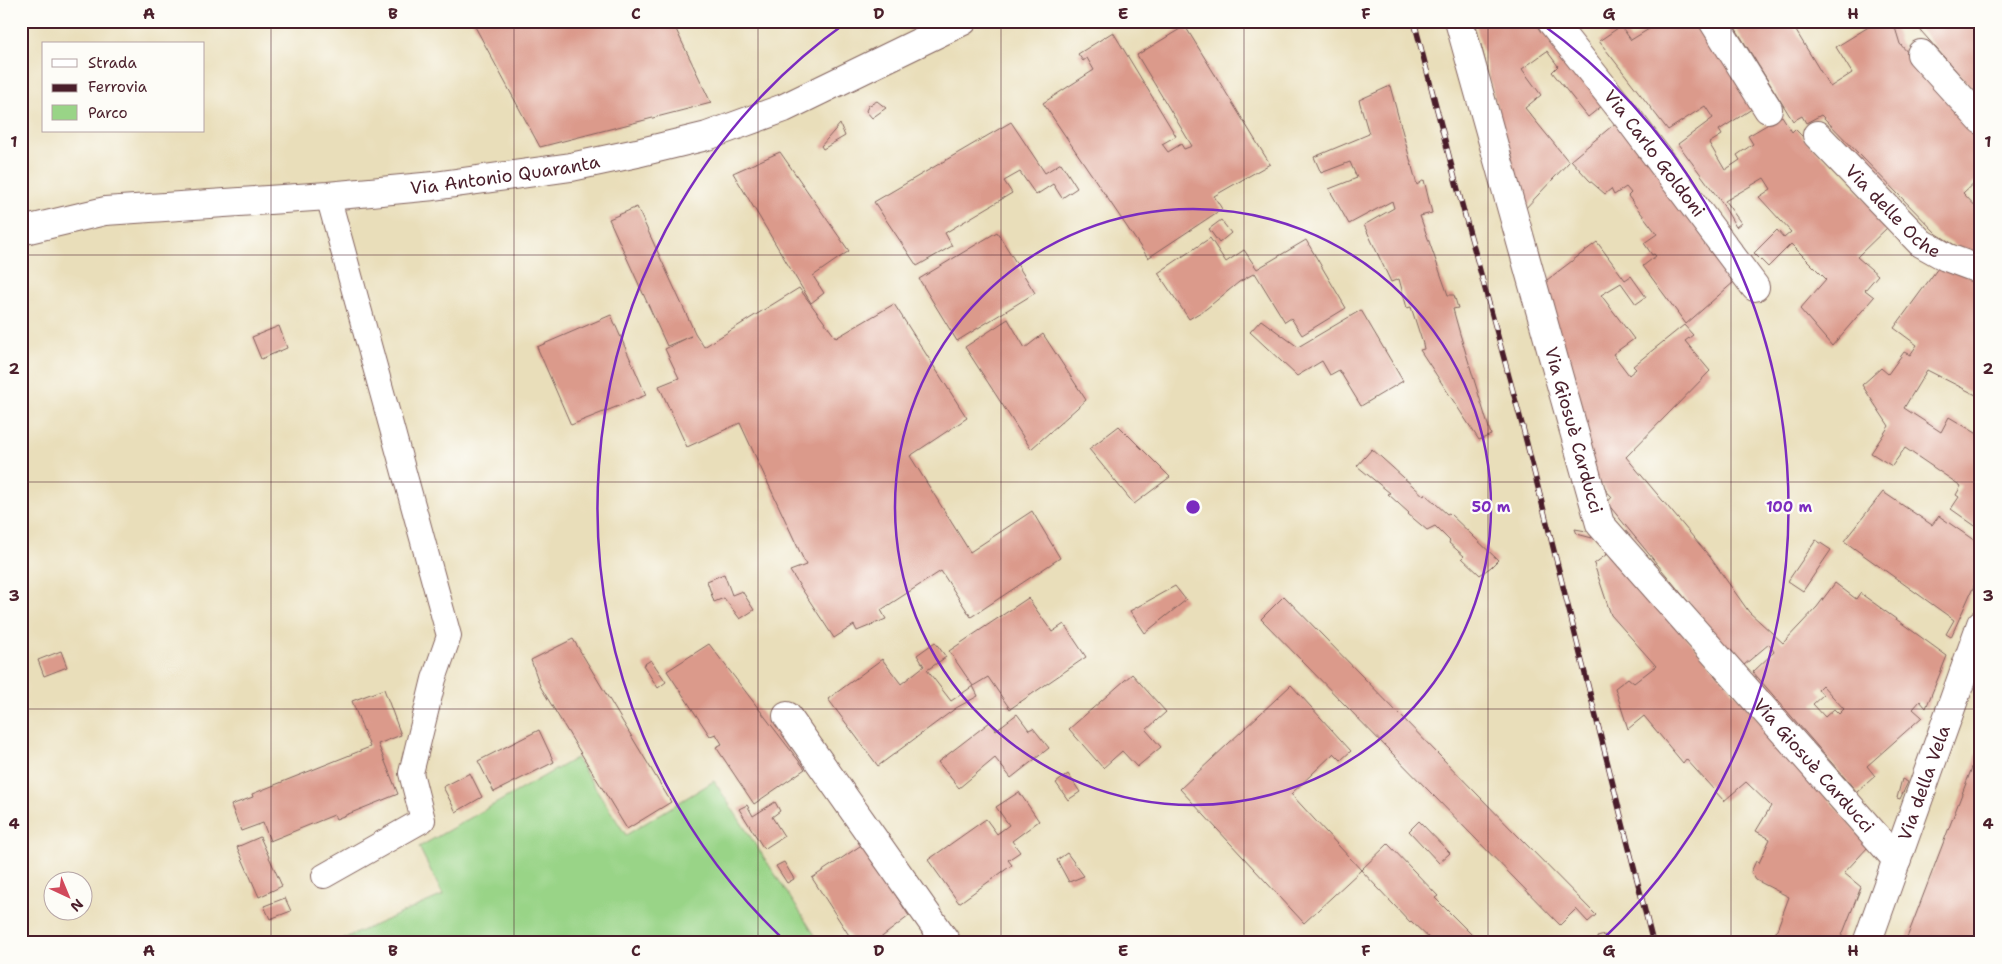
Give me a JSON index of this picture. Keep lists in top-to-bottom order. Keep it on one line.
{"streets":{"street":["Via Carlo Goldoni","Via Antonio Quaranta","Via delle Oche","Via Giosuè Carducci","Via della Vela"]},"crossings":[["Via Giosuè Carducci","Via della Vela"]],"legend":["Strada","Ferrovia","Parco"],"north":"bottom right","grid":{"columns":["A","B","C","D","E","F","G","H"],"rows":["1","2","3","4"]},"rings":["50 m","100 m"]}
